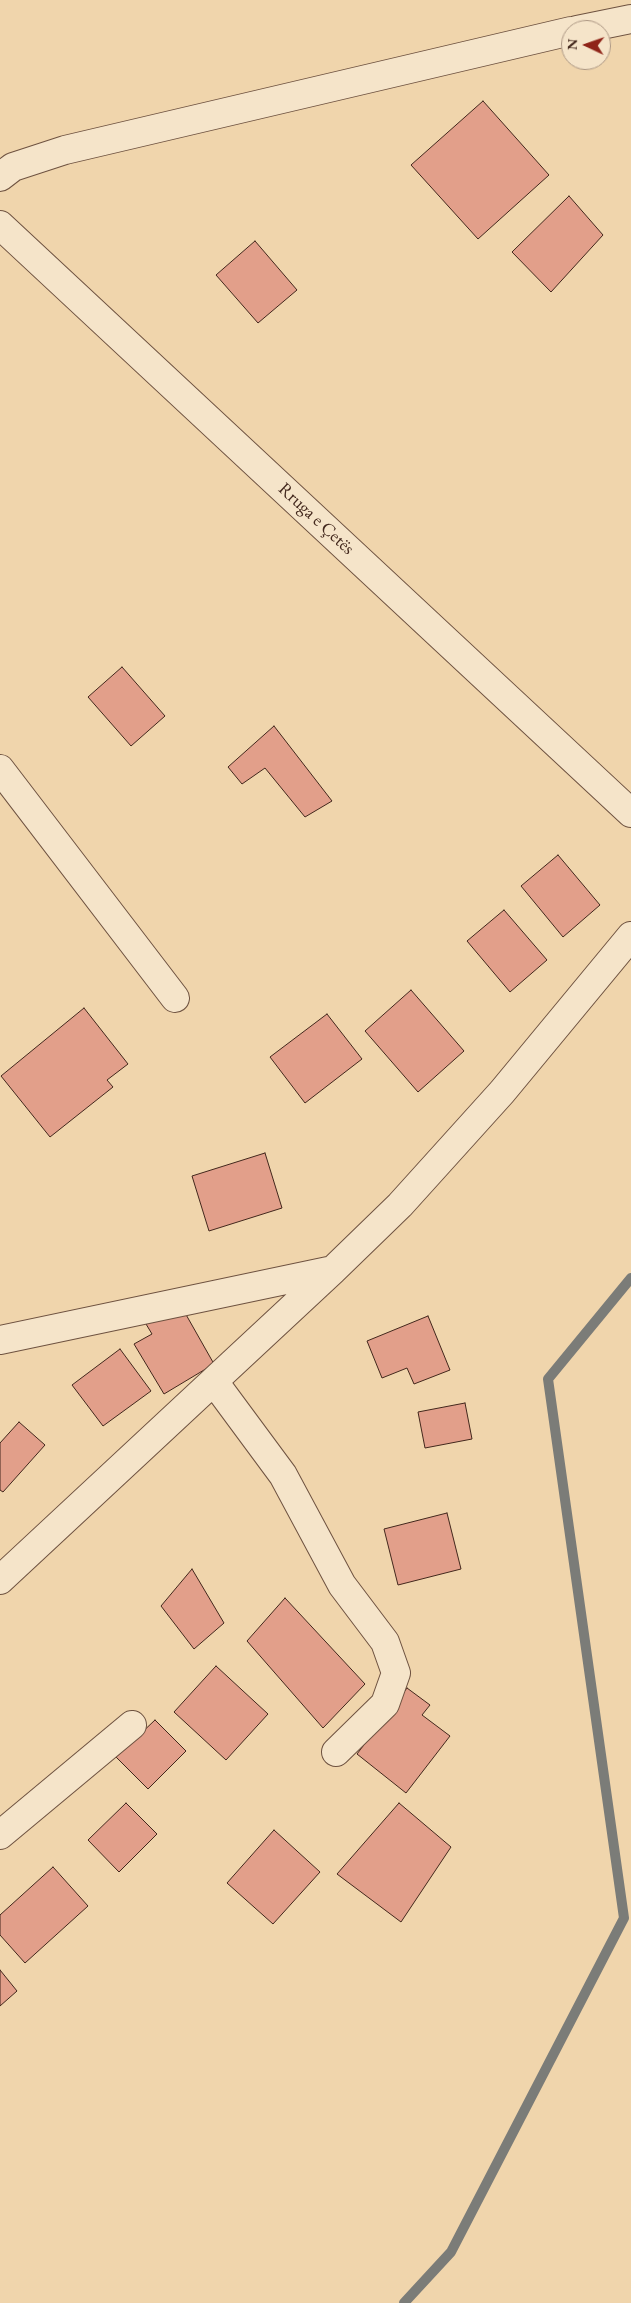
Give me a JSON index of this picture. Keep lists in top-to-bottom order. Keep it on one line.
{"streets":{"street":["Rruga e Çetës"]},"north":"left"}
